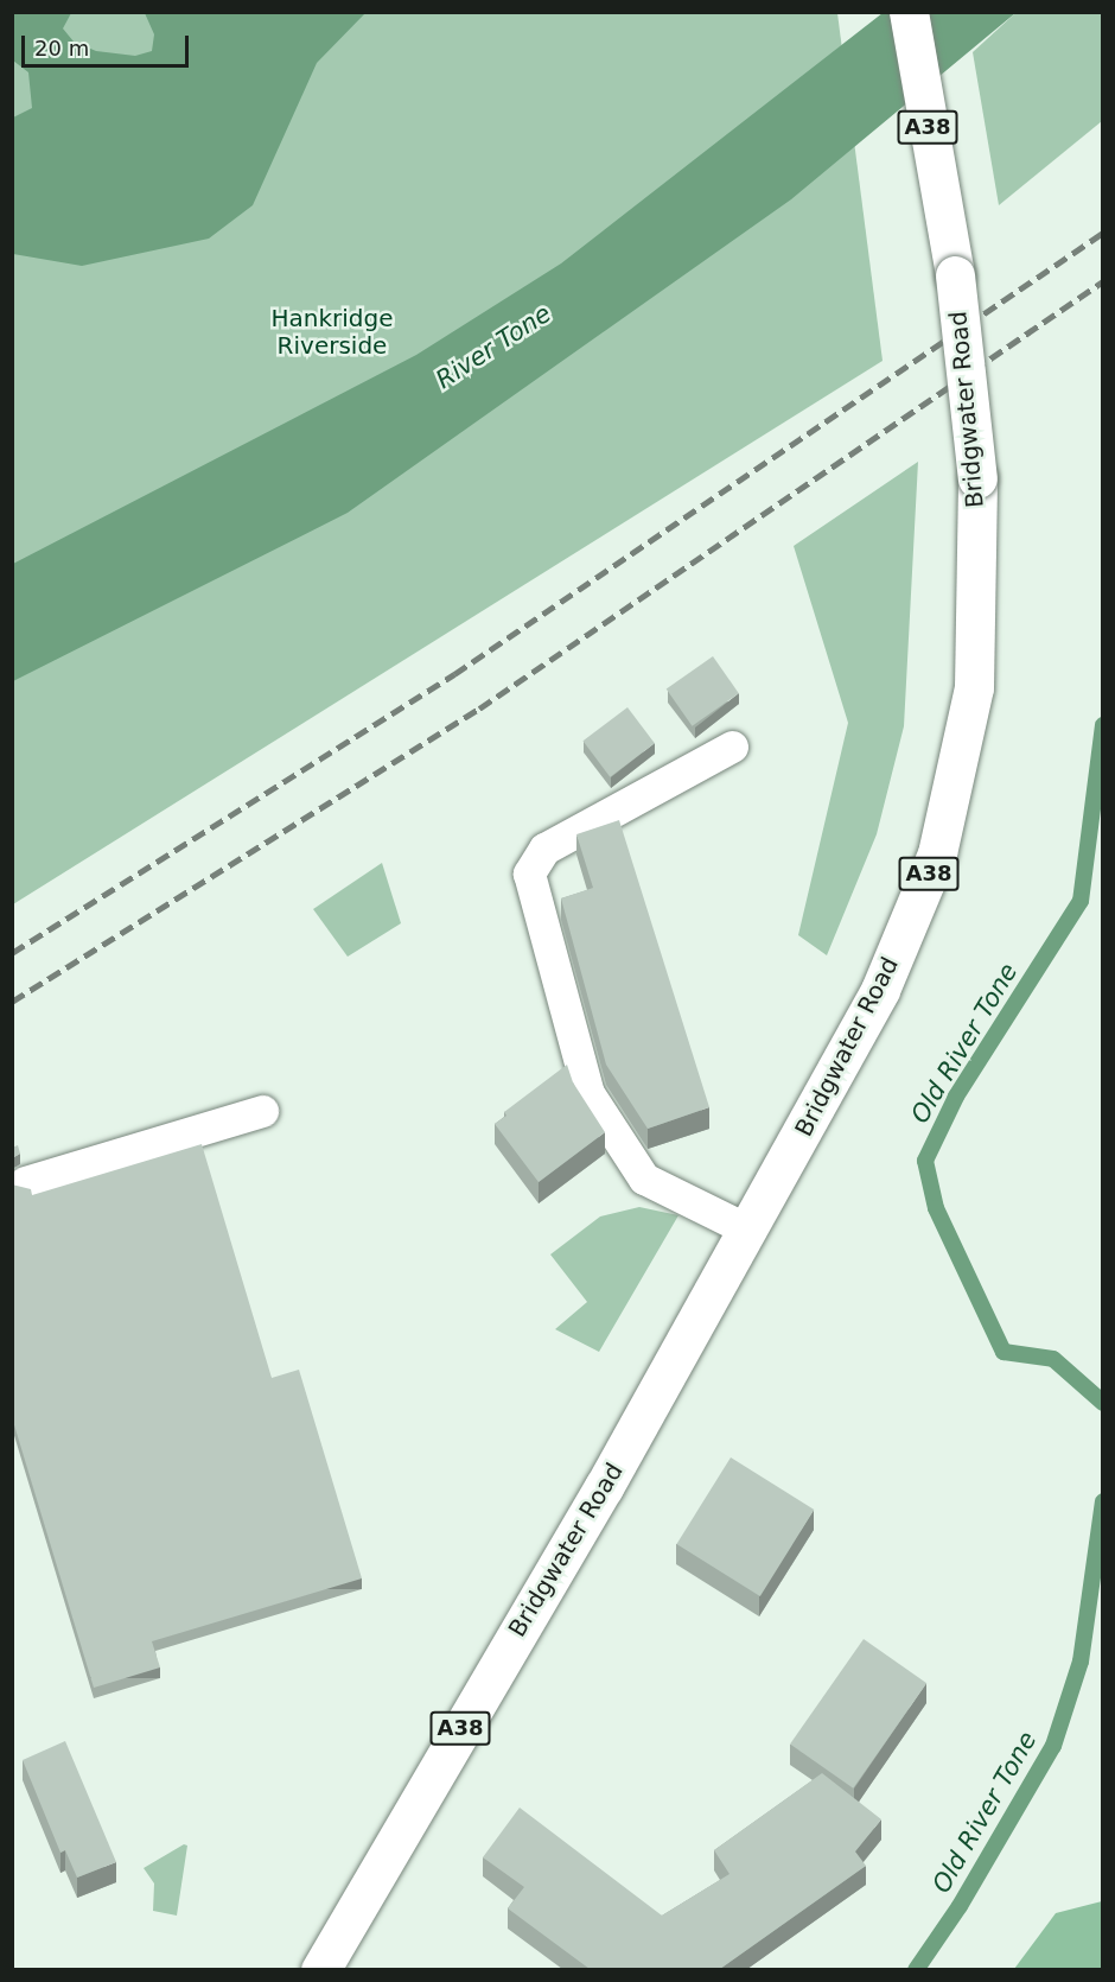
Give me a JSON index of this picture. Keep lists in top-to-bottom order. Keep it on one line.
{"streets":{"main road":["A38","Bridgwater Road"]},"water":["River Tone","Old River Tone"],"parks":["Hankridge Riverside"],"scale_bar":"20 m"}
